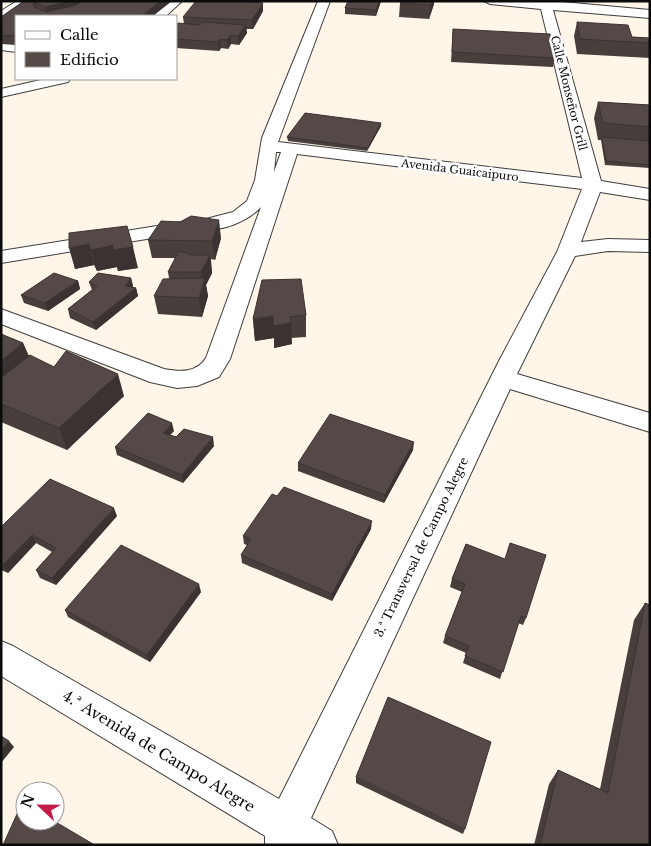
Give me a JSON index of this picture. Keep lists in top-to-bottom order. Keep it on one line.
{"streets":{"street":["Calle Monseñor Grill","Avenida Guaicaipuro","3.ª Transversal de Campo Alegre","4.ª Avenida de Campo Alegre"]},"crossings":[["Calle Monseñor Grill","Avenida Guaicaipuro"],["Calle Monseñor Grill","3.ª Transversal de Campo Alegre"],["Avenida Guaicaipuro","3.ª Transversal de Campo Alegre"],["3.ª Transversal de Campo Alegre","4.ª Avenida de Campo Alegre"]],"legend":["Calle","Edificio"],"north":"left"}
